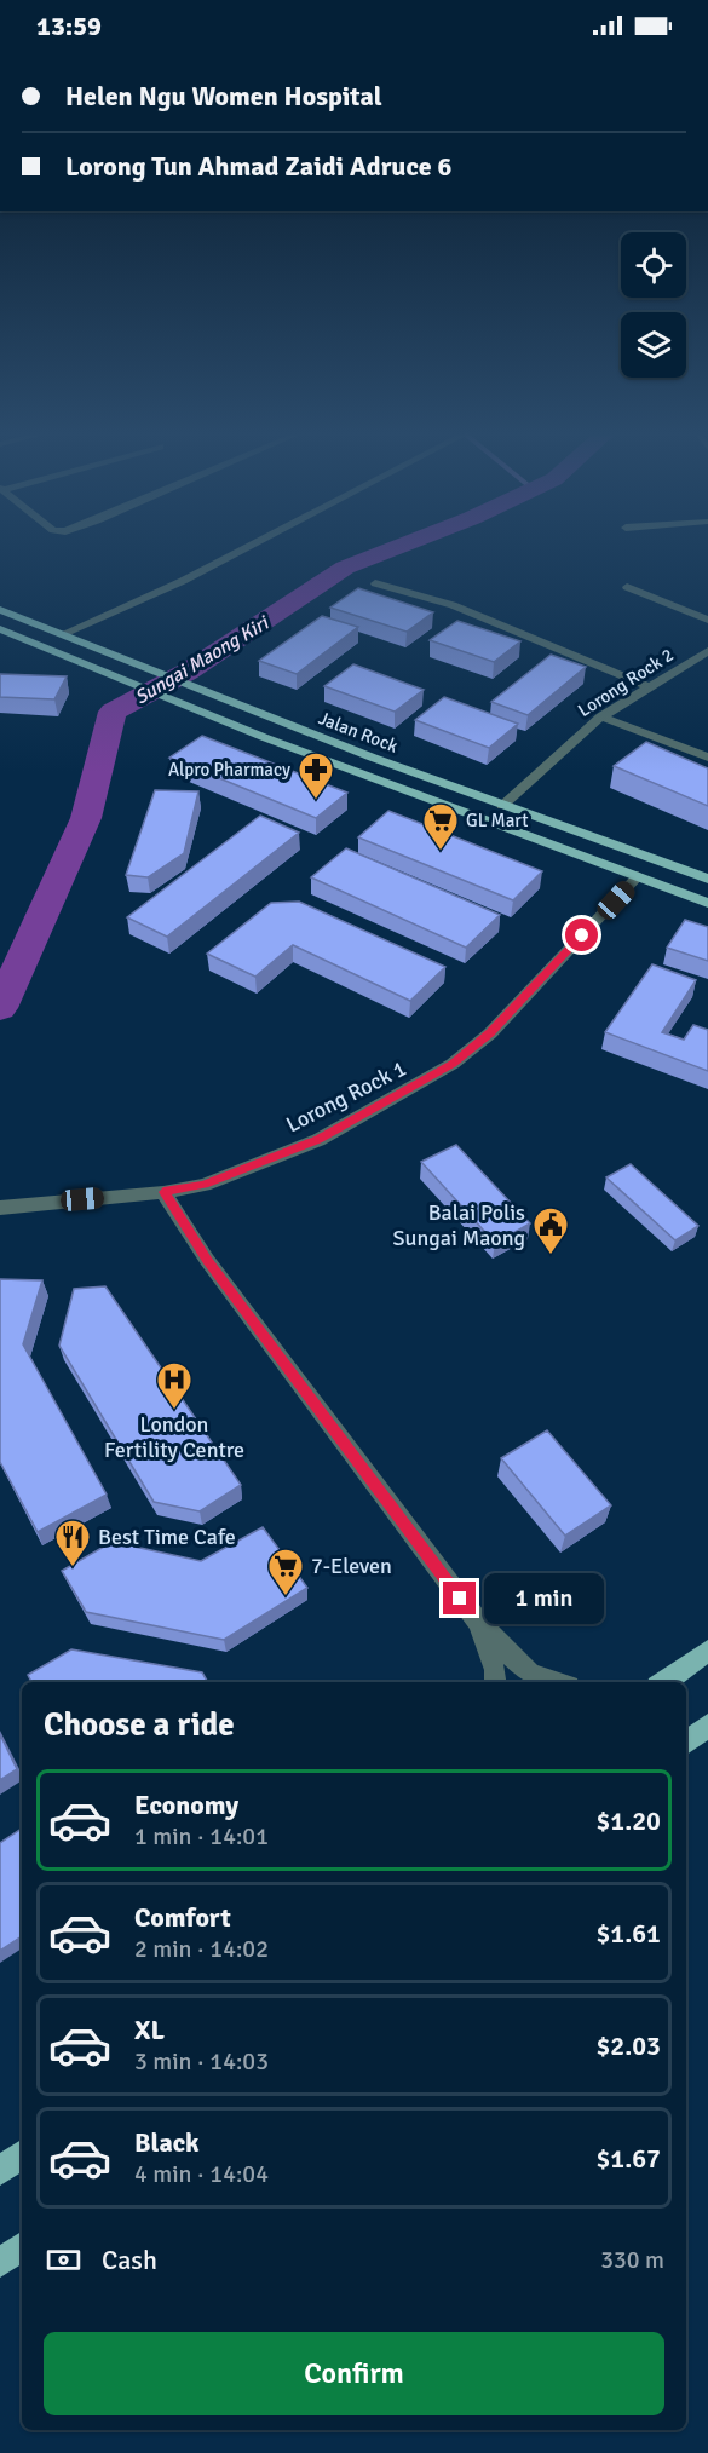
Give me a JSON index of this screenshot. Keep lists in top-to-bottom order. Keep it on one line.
{"streets":{"main road":["Jalan Rock"],"street":["Lorong Rock 2","Lorong Rock 1"]},"crossings":[["Lorong Rock 2","Jalan Rock"],["Jalan Rock","Lorong Rock 1"]],"water":["Sungai Maong Kiri"],"places":{"pharmacy":["Alpro Pharmacy"],"supermarket":["GL Mart","7-Eleven"],"public building":["Balai Polis Sungai Maong"],"hospital":["London Fertility Centre"],"restaurant":["Best Time Cafe"]},"page":{"status":"13:59","banner":["Helen Ngu Women Hospital","Lorong Tun Ahmad Zaidi Adruce 6"],"bubble":"1 min","heading":"Choose a ride","list":[{"name":"Economy","note":"1 min · 14:01","value":"$1.20"},{"name":"Comfort","note":"2 min · 14:02","value":"$1.61"},{"name":"XL","note":"3 min · 14:03","value":"$2.03"},{"name":"Black","note":"4 min · 14:04","value":"$1.67"}],"pay":["Cash","330 m"],"buttons":"Confirm"}}
